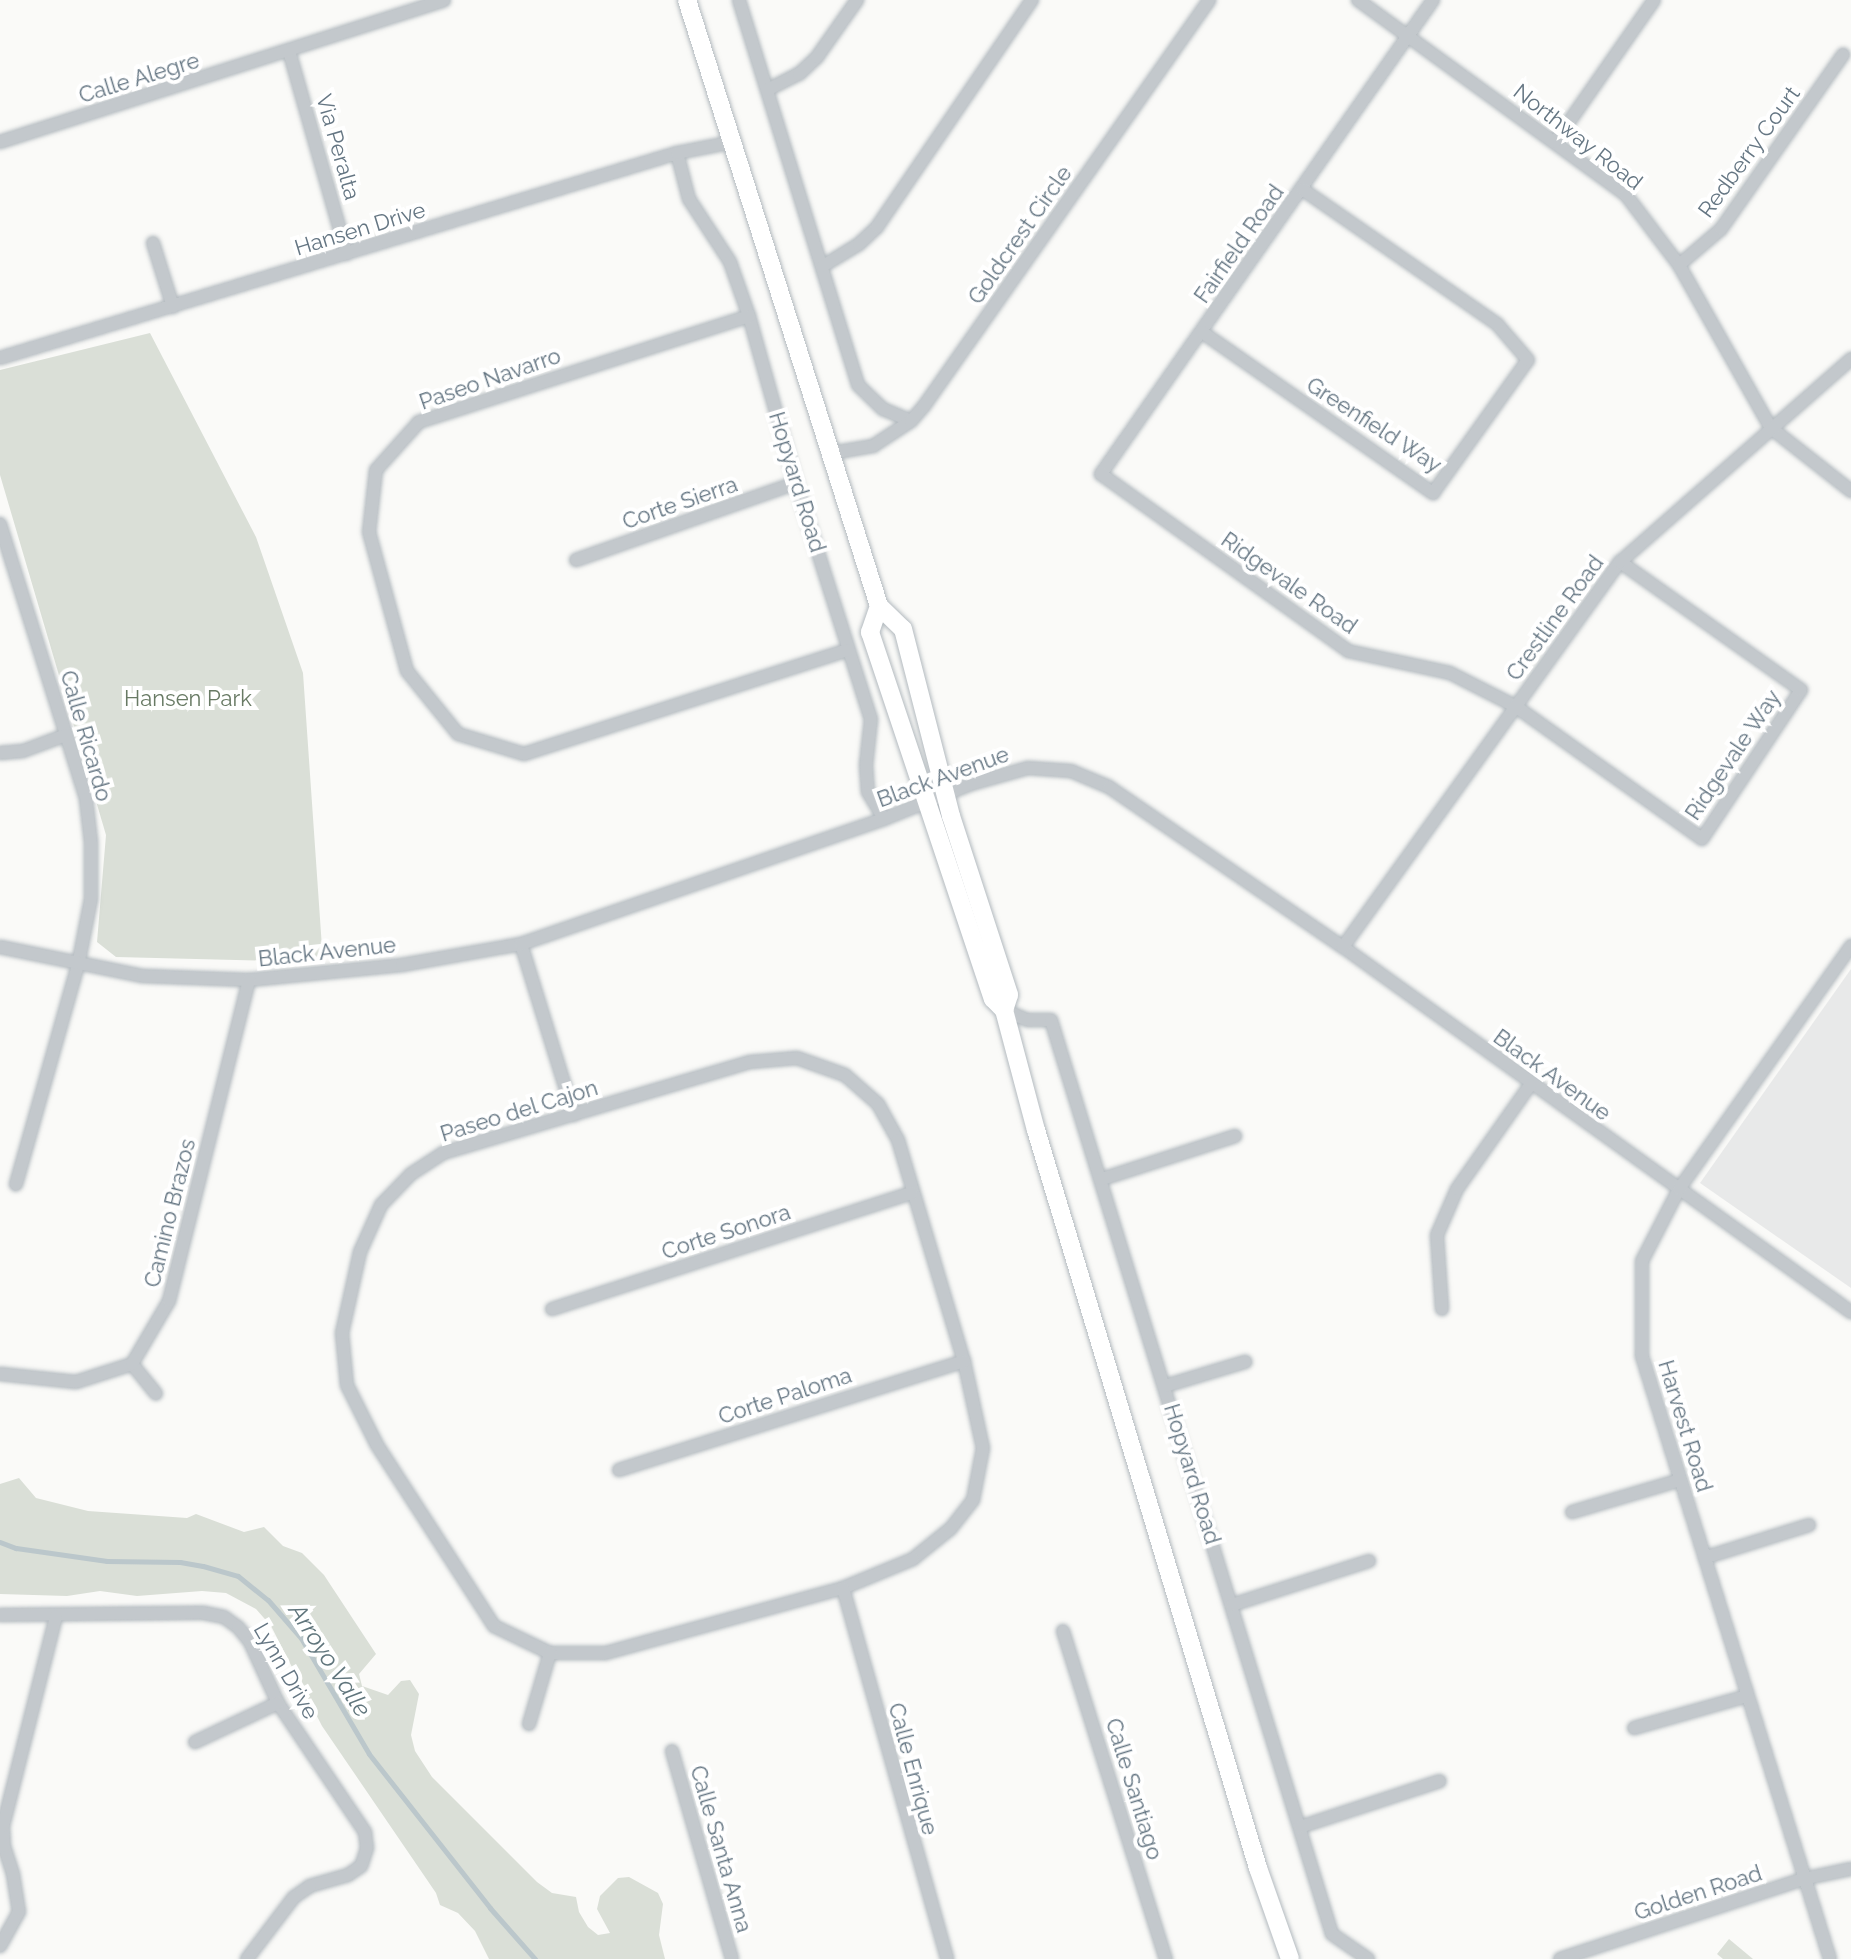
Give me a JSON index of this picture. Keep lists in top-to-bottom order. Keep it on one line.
{"streets":{"main road":["Hopyard Road"],"street":["Calle Alegre","Northway Road","Via Peralta","Redberry Court","Hansen Drive","Goldcrest Circle","Fairfield Road","Paseo Navarro","Greenfield Way","Corte Sierra","Ridgevale Road","Crestline Road","Calle Ricardo","Ridgevale Way","Black Avenue","Paseo del Cajon","Camino Brazos","Corte Sonora","Corte Paloma","Harvest Road","Lynn Drive","Calle Enrique","Calle Santiago","Calle Santa Anna","Golden Road"]},"crossings":[["Calle Alegre","Via Peralta"],["Northway Road","Redberry Court"],["Northway Road","Fairfield Road"],["Northway Road","Crestline Road"],["Via Peralta","Hansen Drive"],["Hansen Drive","Hopyard Road"],["Goldcrest Circle","Hopyard Road"],["Fairfield Road","Greenfield Way"],["Fairfield Road","Ridgevale Road"],["Paseo Navarro","Hopyard Road"],["Hopyard Road","Corte Sierra"],["Hopyard Road","Black Avenue"],["Ridgevale Road","Crestline Road"],["Ridgevale Road","Ridgevale Way"],["Crestline Road","Ridgevale Way"],["Crestline Road","Black Avenue"],["Calle Ricardo","Black Avenue"],["Black Avenue","Camino Brazos"],["Black Avenue","Harvest Road"],["Paseo del Cajon","Corte Sonora"],["Paseo del Cajon","Corte Paloma"],["Paseo del Cajon","Calle Enrique"],["Harvest Road","Golden Road"]],"water":["Arroyo Valle"],"parks":["Hansen Park"]}
